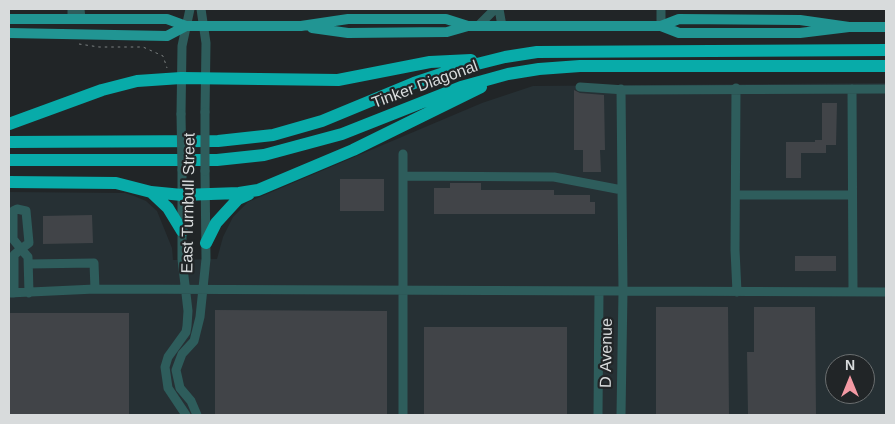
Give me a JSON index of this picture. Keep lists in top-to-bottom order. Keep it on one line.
{"streets":{"highway":["Tinker Diagonal"],"street":["East Turnbull Street","D Avenue"]},"north":"top"}
